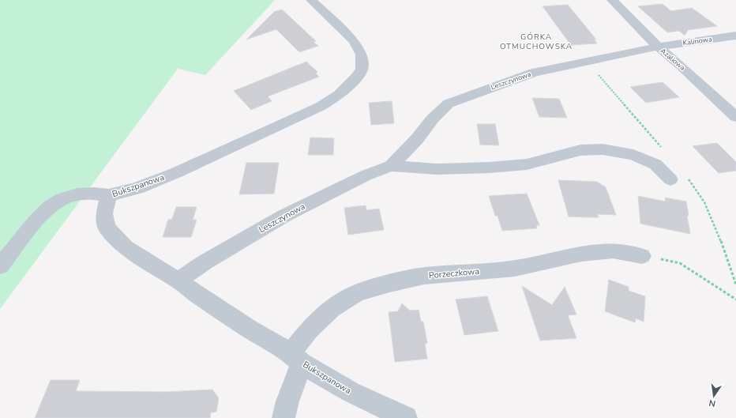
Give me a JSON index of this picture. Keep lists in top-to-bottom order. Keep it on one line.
{"streets":{"street":["Kalinowa","Azaliowa","Leszczynowa","Bukszpanowa","Porzeczkowa"]},"crossings":[["Kalinowa","Azaliowa"],["Kalinowa","Leszczynowa"],["Azaliowa","Leszczynowa"],["Leszczynowa","Bukszpanowa"],["Bukszpanowa","Porzeczkowa"]],"districts":["GÓRKA OTMUCHOWSKA"],"north":"bottom"}
